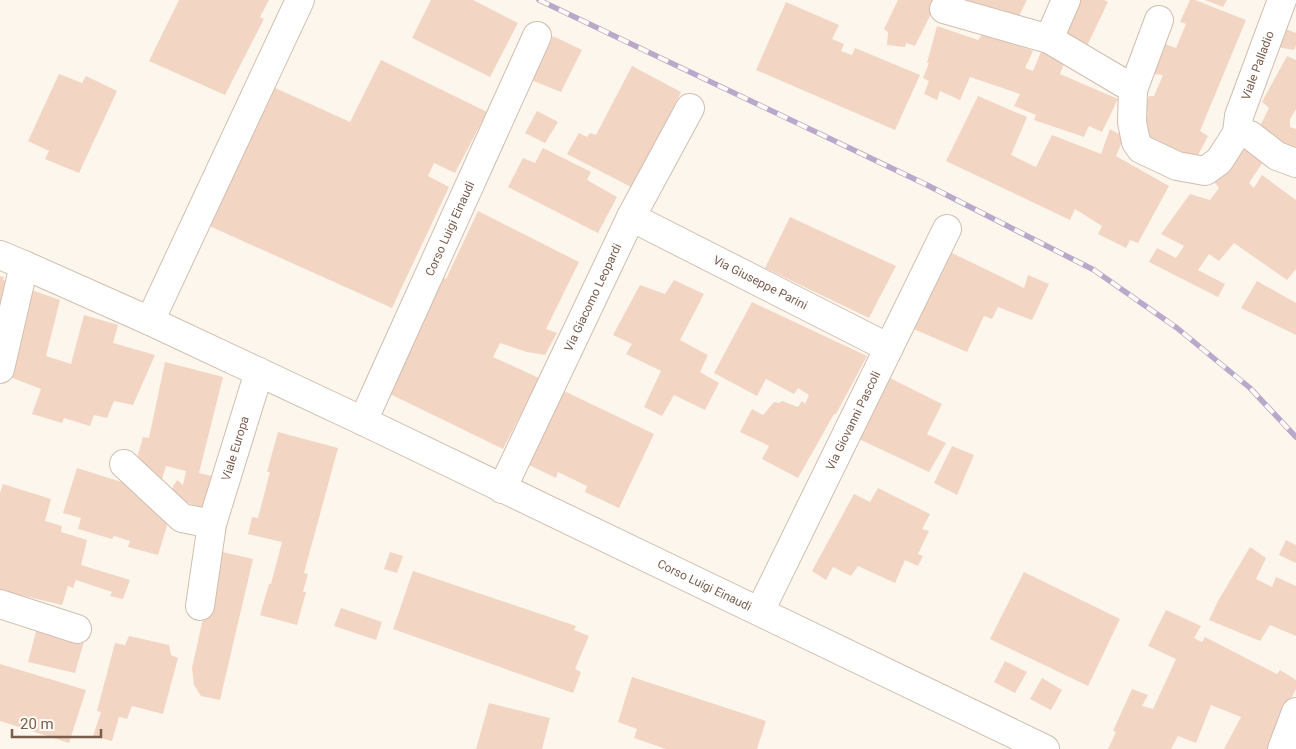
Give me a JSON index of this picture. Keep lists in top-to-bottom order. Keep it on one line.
{"streets":{"street":["Viale Palladio","Corso Luigi Einaudi","Via Giuseppe Parini","Via Giacomo Leopardi","Via Giovanni Pascoli","Viale Europa"]},"crossings":[["Corso Luigi Einaudi","Via Giacomo Leopardi"],["Corso Luigi Einaudi","Via Giovanni Pascoli"],["Corso Luigi Einaudi","Viale Europa"],["Via Giuseppe Parini","Via Giacomo Leopardi"],["Via Giuseppe Parini","Via Giovanni Pascoli"]],"scale_bar":"20 m"}
